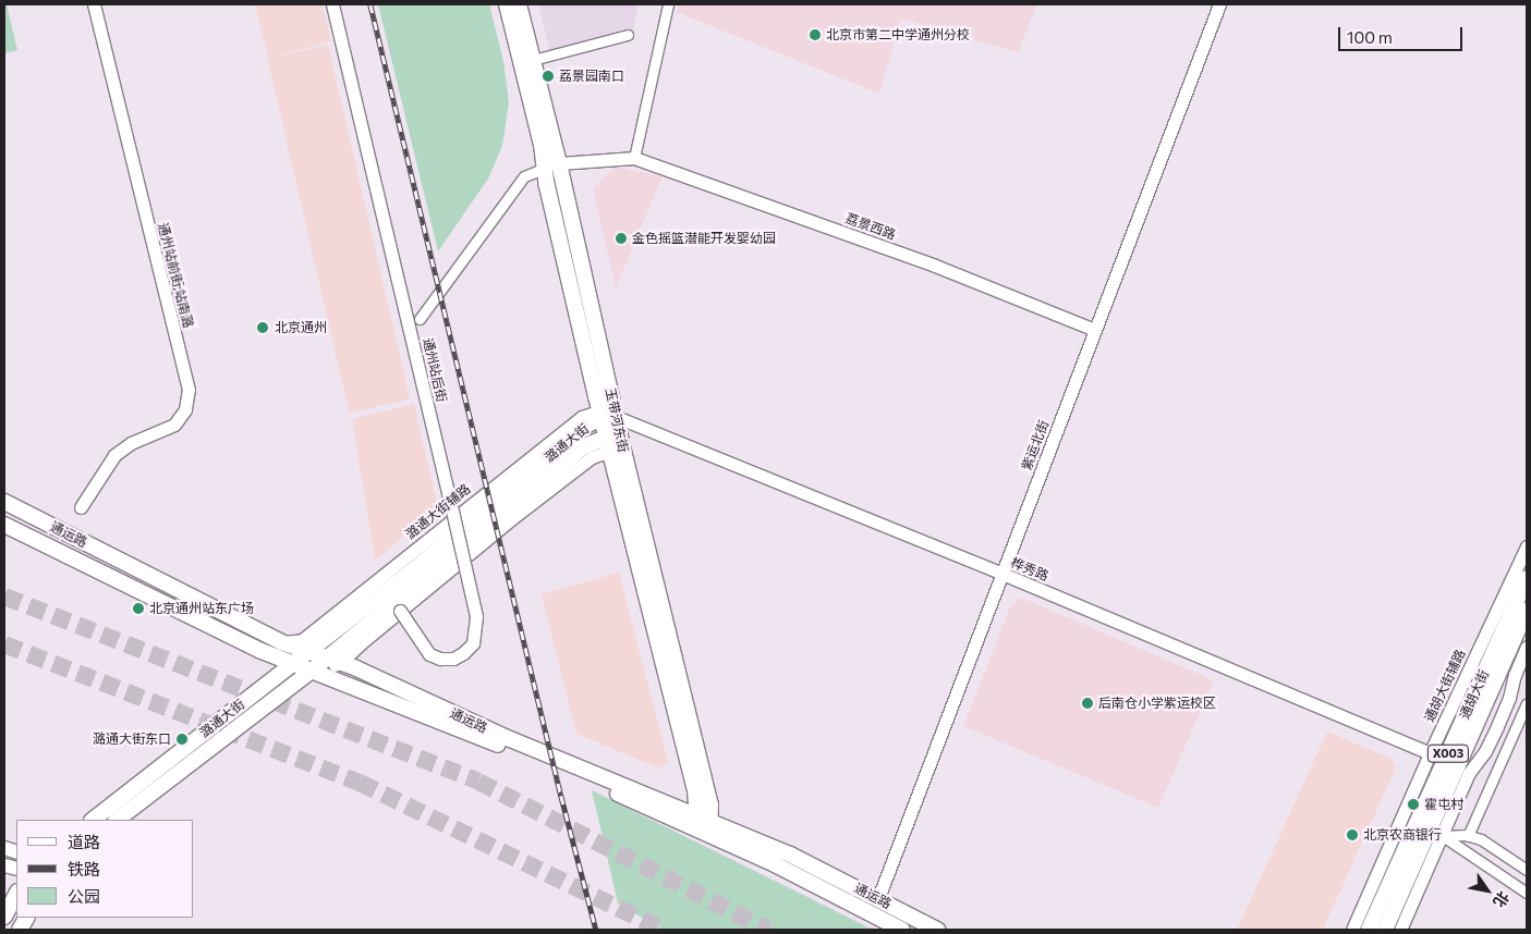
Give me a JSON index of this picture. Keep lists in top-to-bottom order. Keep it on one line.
{"streets":{"main road":["玉带河东街","潞通大街","通运路","通胡大街","X003"],"street":["荔景西路","通州站前街;站南潞","通州站后街","紫运北街","潞通大街辅路","桦秀路","通胡大街辅路"]},"crossings":[["荔景西路","玉带河东街"],["荔景西路","紫运北街"],["玉带河东街","潞通大街"],["玉带河东街","潞通大街辅路"],["玉带河东街","通运路"],["玉带河东街","桦秀路"],["潞通大街","潞通大街辅路"],["潞通大街","通运路"],["潞通大街","桦秀路"],["紫运北街","通运路"],["紫运北街","桦秀路"],["潞通大街辅路","通运路"],["潞通大街辅路","桦秀路"],["桦秀路","通胡大街辅路"]],"places":["北京市第二中学通州分校","荔景园南口","金色摇篮潜能开发婴幼园","北京通州","北京通州站东广场","后南仓小学紫运校区","潞通大街东口","霍屯村","北京农商银行"],"legend":["道路","铁路","公园"],"scale_bar":"100 m","north":"bottom right"}
